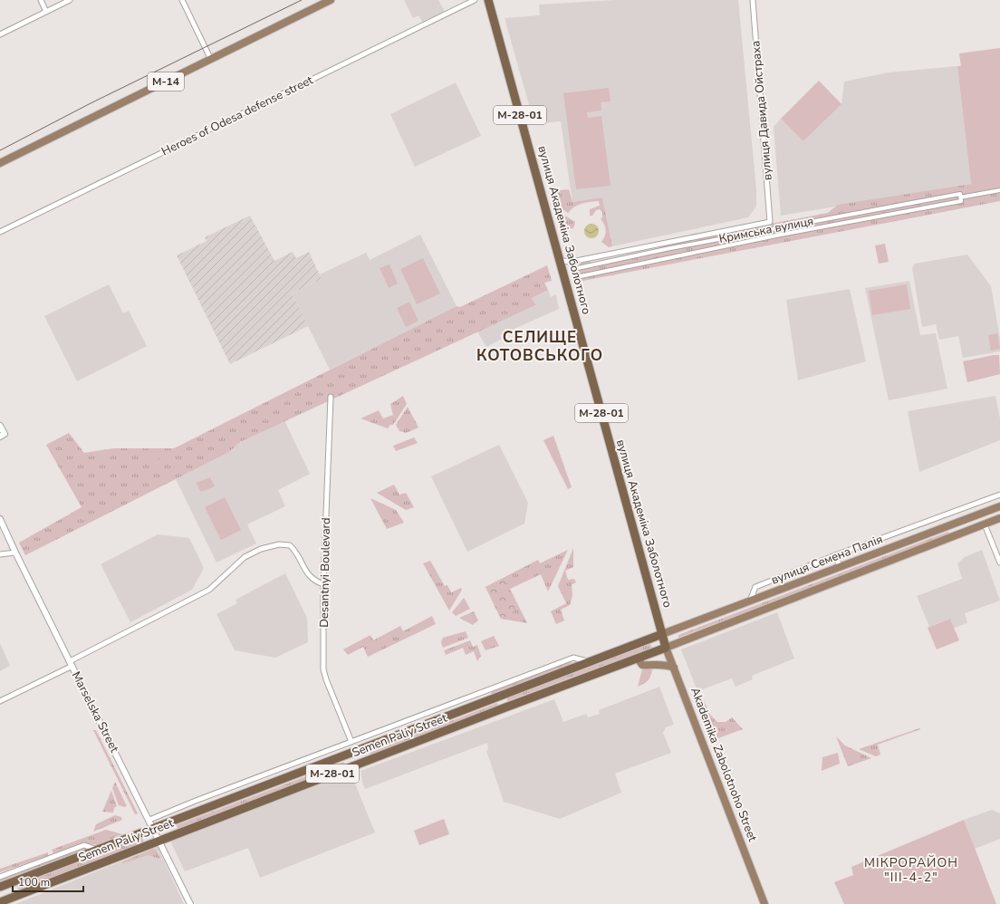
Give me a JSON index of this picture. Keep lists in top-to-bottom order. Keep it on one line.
{"streets":{"highway":["М-28-01","вулиця Академіка Заболотного","Semen Paliy Street","Akademika Zabolotnoho Street"],"main road":["М-14","вулиця Семена Палія"],"street":["вулиця Давида Ойстраха","Heroes of Odesa defense street","Кримська вулиця","Desantnyi Boulevard","Marselska Street"]},"crossings":[["вулиця Давида Ойстраха","Кримська вулиця"],["вулиця Академіка Заболотного","Кримська вулиця"],["вулиця Академіка Заболотного","вулиця Семена Палія"],["вулиця Академіка Заболотного","Semen Paliy Street"],["вулиця Академіка Заболотного","Akademika Zabolotnoho Street"],["вулиця Семена Палія","Semen Paliy Street"],["вулиця Семена Палія","Akademika Zabolotnoho Street"],["Marselska Street","Semen Paliy Street"],["Semen Paliy Street","Akademika Zabolotnoho Street"]],"districts":["СЕЛИЩЕ КОТОВСЬКОГО","МІКРОРАЙОН \"ІІІ-4-2\""],"scale_bar":"100 m"}
